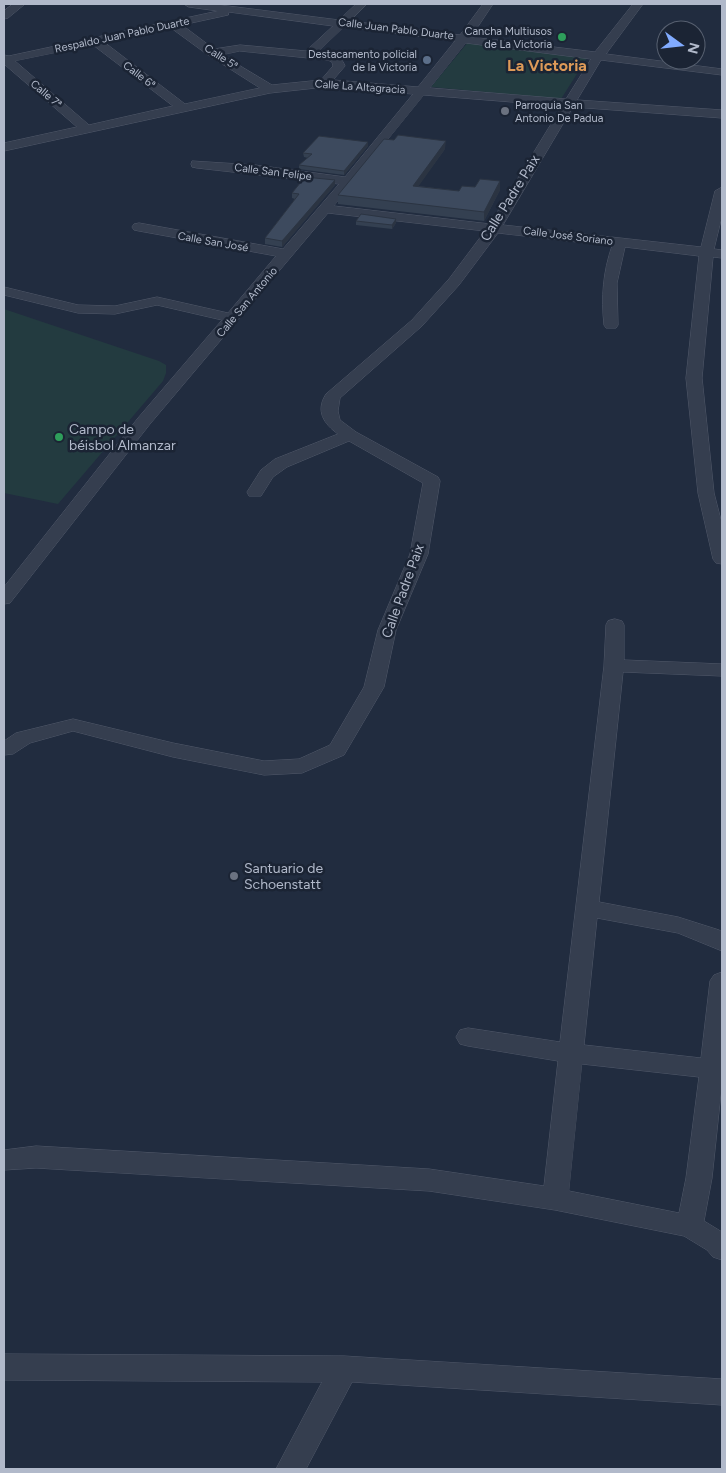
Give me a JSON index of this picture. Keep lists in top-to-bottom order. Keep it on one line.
{"streets":{"street":["Calle Juan Pablo Duarte","Respaldo Juan Pablo Duarte","Calle 5ª","Calle 6ª","Calle La Altagracia","Calle 7ª","Calle San Felipe","Calle Padre Paix","Calle José Soriano","Calle San José","Calle San Antonio"]},"crossings":[["Calle Juan Pablo Duarte","Respaldo Juan Pablo Duarte"],["Calle Juan Pablo Duarte","Calle Padre Paix"],["Calle Juan Pablo Duarte","Calle San Antonio"],["Respaldo Juan Pablo Duarte","Calle 5ª"],["Respaldo Juan Pablo Duarte","Calle 6ª"],["Respaldo Juan Pablo Duarte","Calle 7ª"],["Calle 5ª","Calle La Altagracia"],["Calle 6ª","Calle La Altagracia"],["Calle La Altagracia","Calle 7ª"],["Calle La Altagracia","Calle Padre Paix"],["Calle La Altagracia","Calle San Antonio"],["Calle San Felipe","Calle San Antonio"],["Calle Padre Paix","Calle José Soriano"],["Calle José Soriano","Calle San Antonio"],["Calle San José","Calle San Antonio"]],"districts":["La Victoria"],"places":["Cancha Multiusos de La Victoria","Destacamento policial de la Victoria","Parroquia San Antonio De Padua","Campo de béisbol Almanzar","Santuario de Schoenstatt"],"north":"right"}
